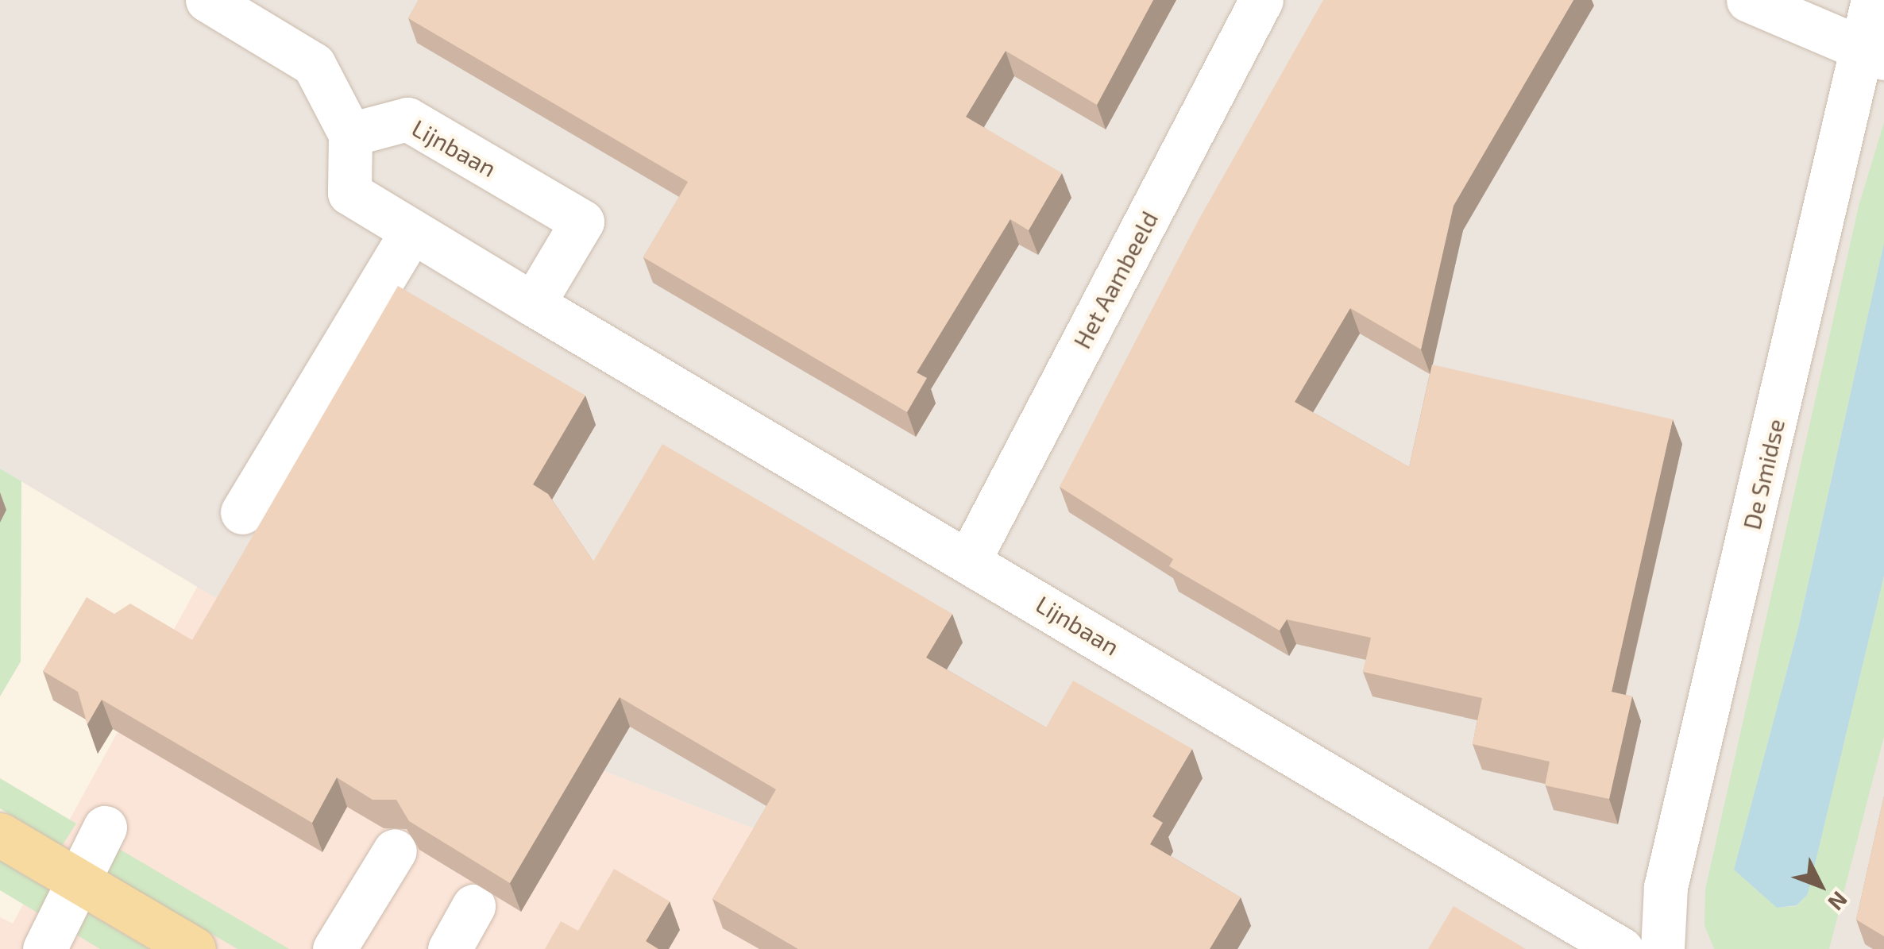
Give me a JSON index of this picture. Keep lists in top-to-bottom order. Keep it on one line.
{"streets":{"street":["Lijnbaan","Het Aambeeld","De Smidse"]},"crossings":[["Lijnbaan","Het Aambeeld"]],"north":"bottom right"}
